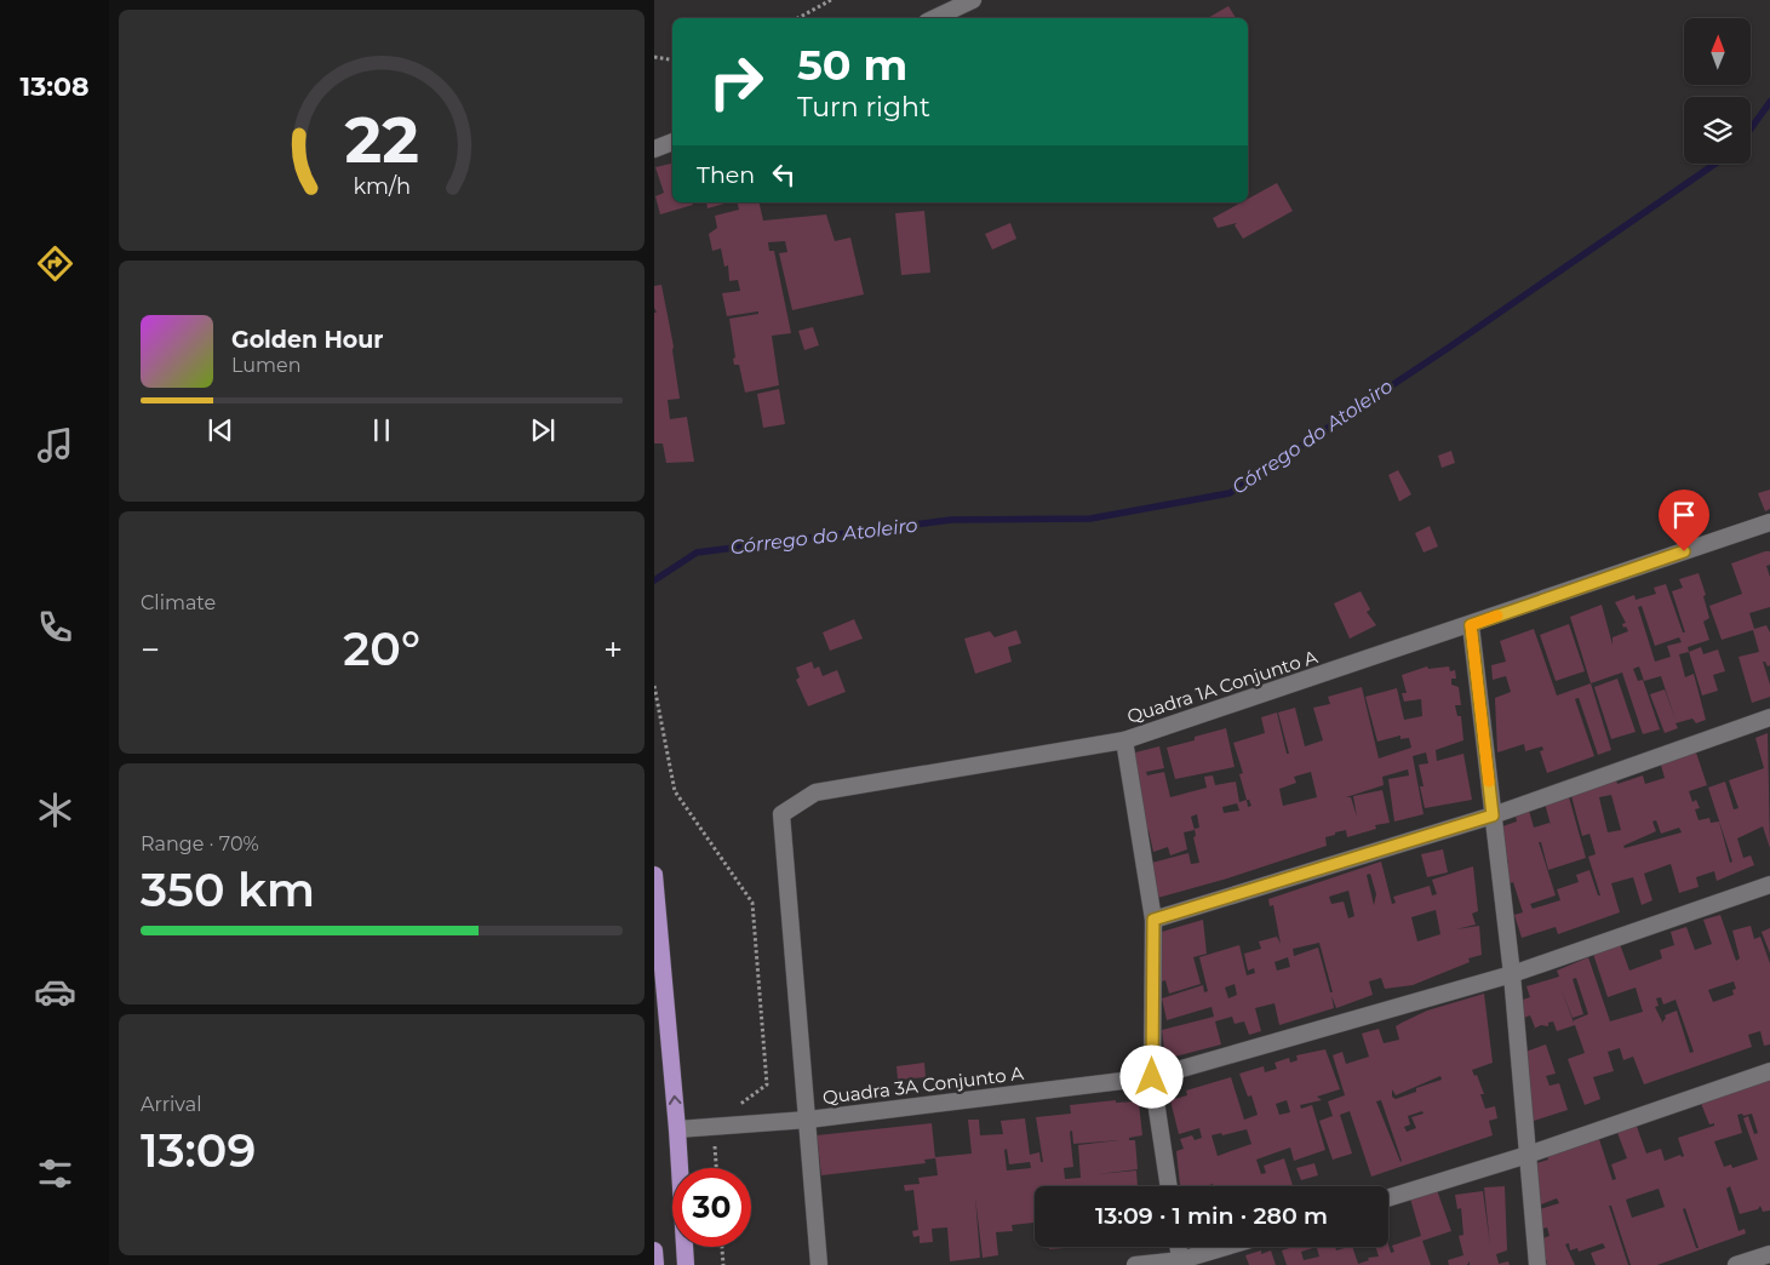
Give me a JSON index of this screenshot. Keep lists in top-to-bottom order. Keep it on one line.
{"streets":{"street":["Quadra 1A Conjunto A","Quadra 3A Conjunto A"]},"crossings":[["Quadra 1A Conjunto A","Quadra 3A Conjunto A"]],"water":["Córrego do Atoleiro"],"north":"top","page":{"tabs":"13:08","turn":["50 m","Turn right"],"then":"Then","song":["Golden Hour","Lumen"],"tile":["Climate",["Range · 70%","350 km"],["Arrival","13:09"]],"heat":["−","20°","+"],"limit":"30","trip":"13:09 · 1 min · 280 m","gauge":["22","km/h"]}}
